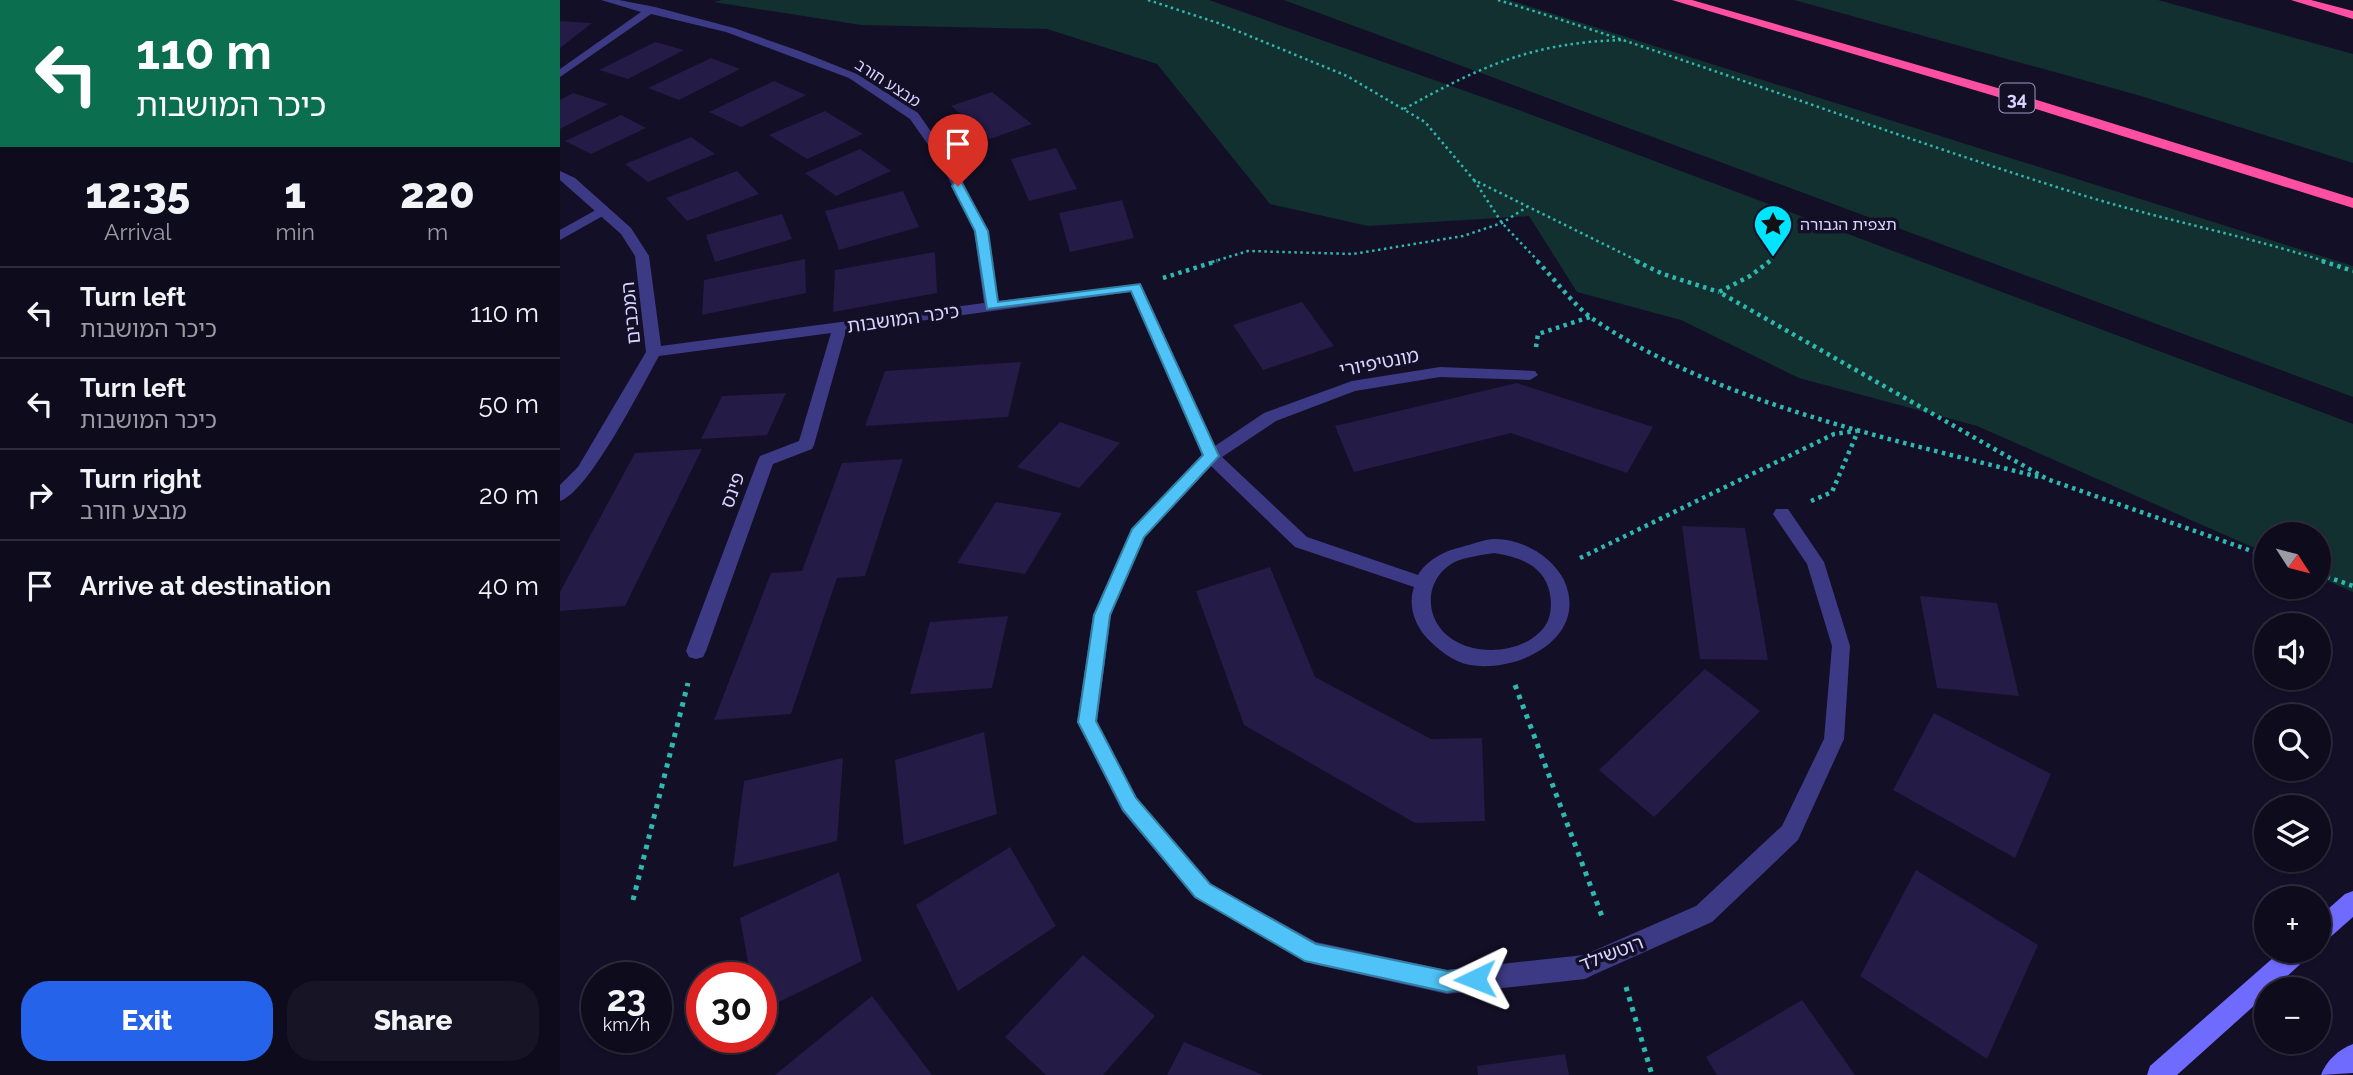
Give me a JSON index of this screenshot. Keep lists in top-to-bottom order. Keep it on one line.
{"streets":{"highway":["34"],"street":["מבצע חורב","המכבים","כיכר המושבות","מונטיפיורי","פינס","רוטשילד"]},"crossings":[["מבצע חורב","כיכר המושבות"],["המכבים","כיכר המושבות"],["כיכר המושבות","פינס"],["מונטיפיורי","רוטשילד"]],"places":{"place":["תצפית הגבורה"]},"north":"bottom right","page":{"turn":["110 m","כיכר המושבות"],"eta":["12:35","Arrival","1","min","220","m"],"list":[{"name":"Turn left","note":"כיכר המושבות","value":"110 m"},{"name":"Turn left","note":"כיכר המושבות","value":"50 m"},{"name":"Turn right","note":"מבצע חורב","value":"20 m"},{"name":"Arrive at destination","value":"40 m"}],"map_buttons":["+","−"],"speed":"23 km/h","limit":"30","buttons":["Exit","Share"]}}
